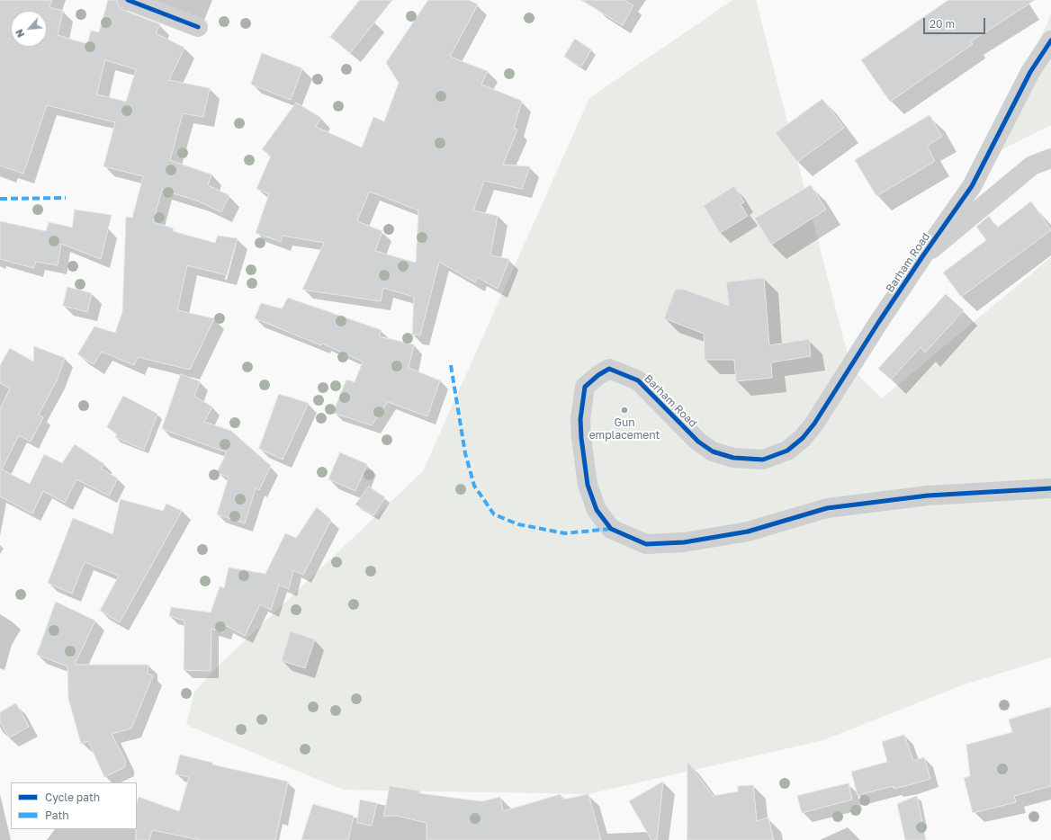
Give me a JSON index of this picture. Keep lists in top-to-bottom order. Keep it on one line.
{"streets":{"street":["Barham Road"]},"places":["Gun emplacement"],"legend":["Cycle path","Path"],"scale_bar":"20 m","north":"bottom left"}
